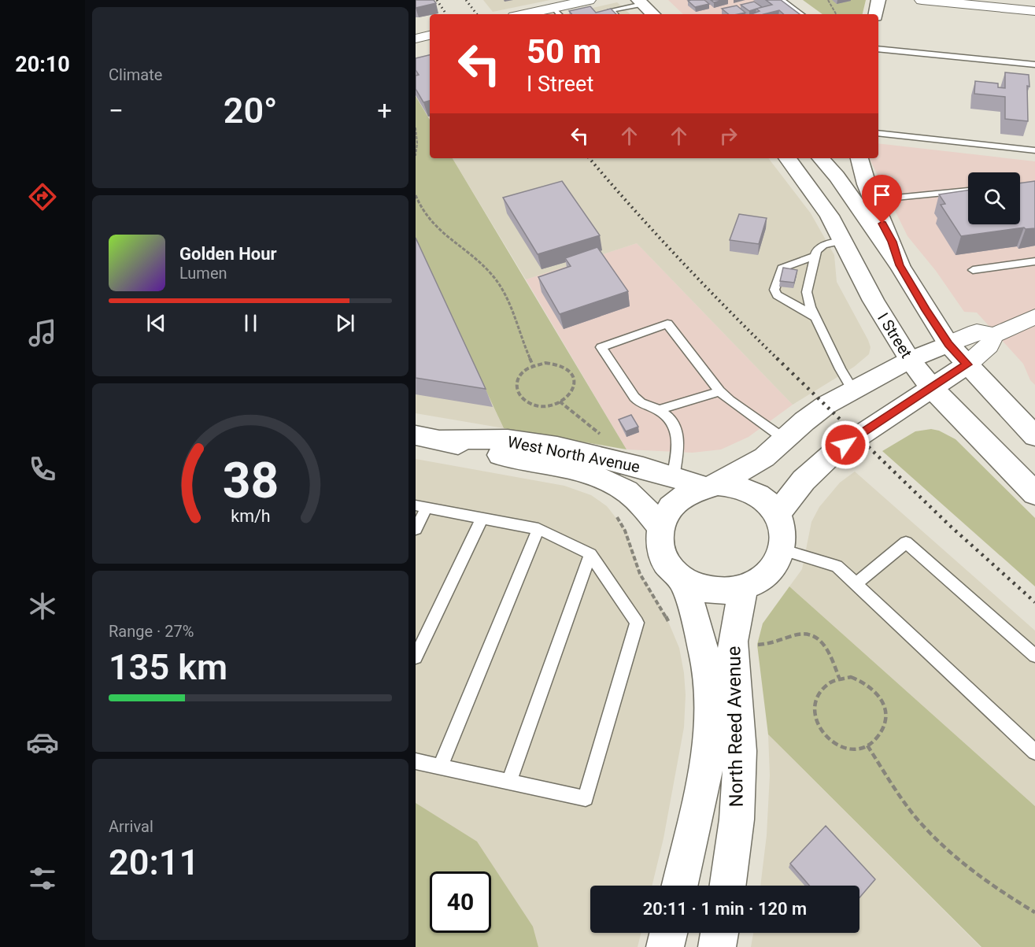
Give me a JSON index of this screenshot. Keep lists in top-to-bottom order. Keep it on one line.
{"streets":{"street":["I Street","West North Avenue","North Reed Avenue"]},"crossings":[["West North Avenue","North Reed Avenue"]],"page":{"tabs":"20:10","tile":["Climate",["Range · 27%","135 km"],["Arrival","20:11"]],"turn":["50 m","I Street"],"heat":["−","20°","+"],"song":["Golden Hour","Lumen"],"limit":"40","trip":"20:11 · 1 min · 120 m","gauge":["38","km/h"]}}
